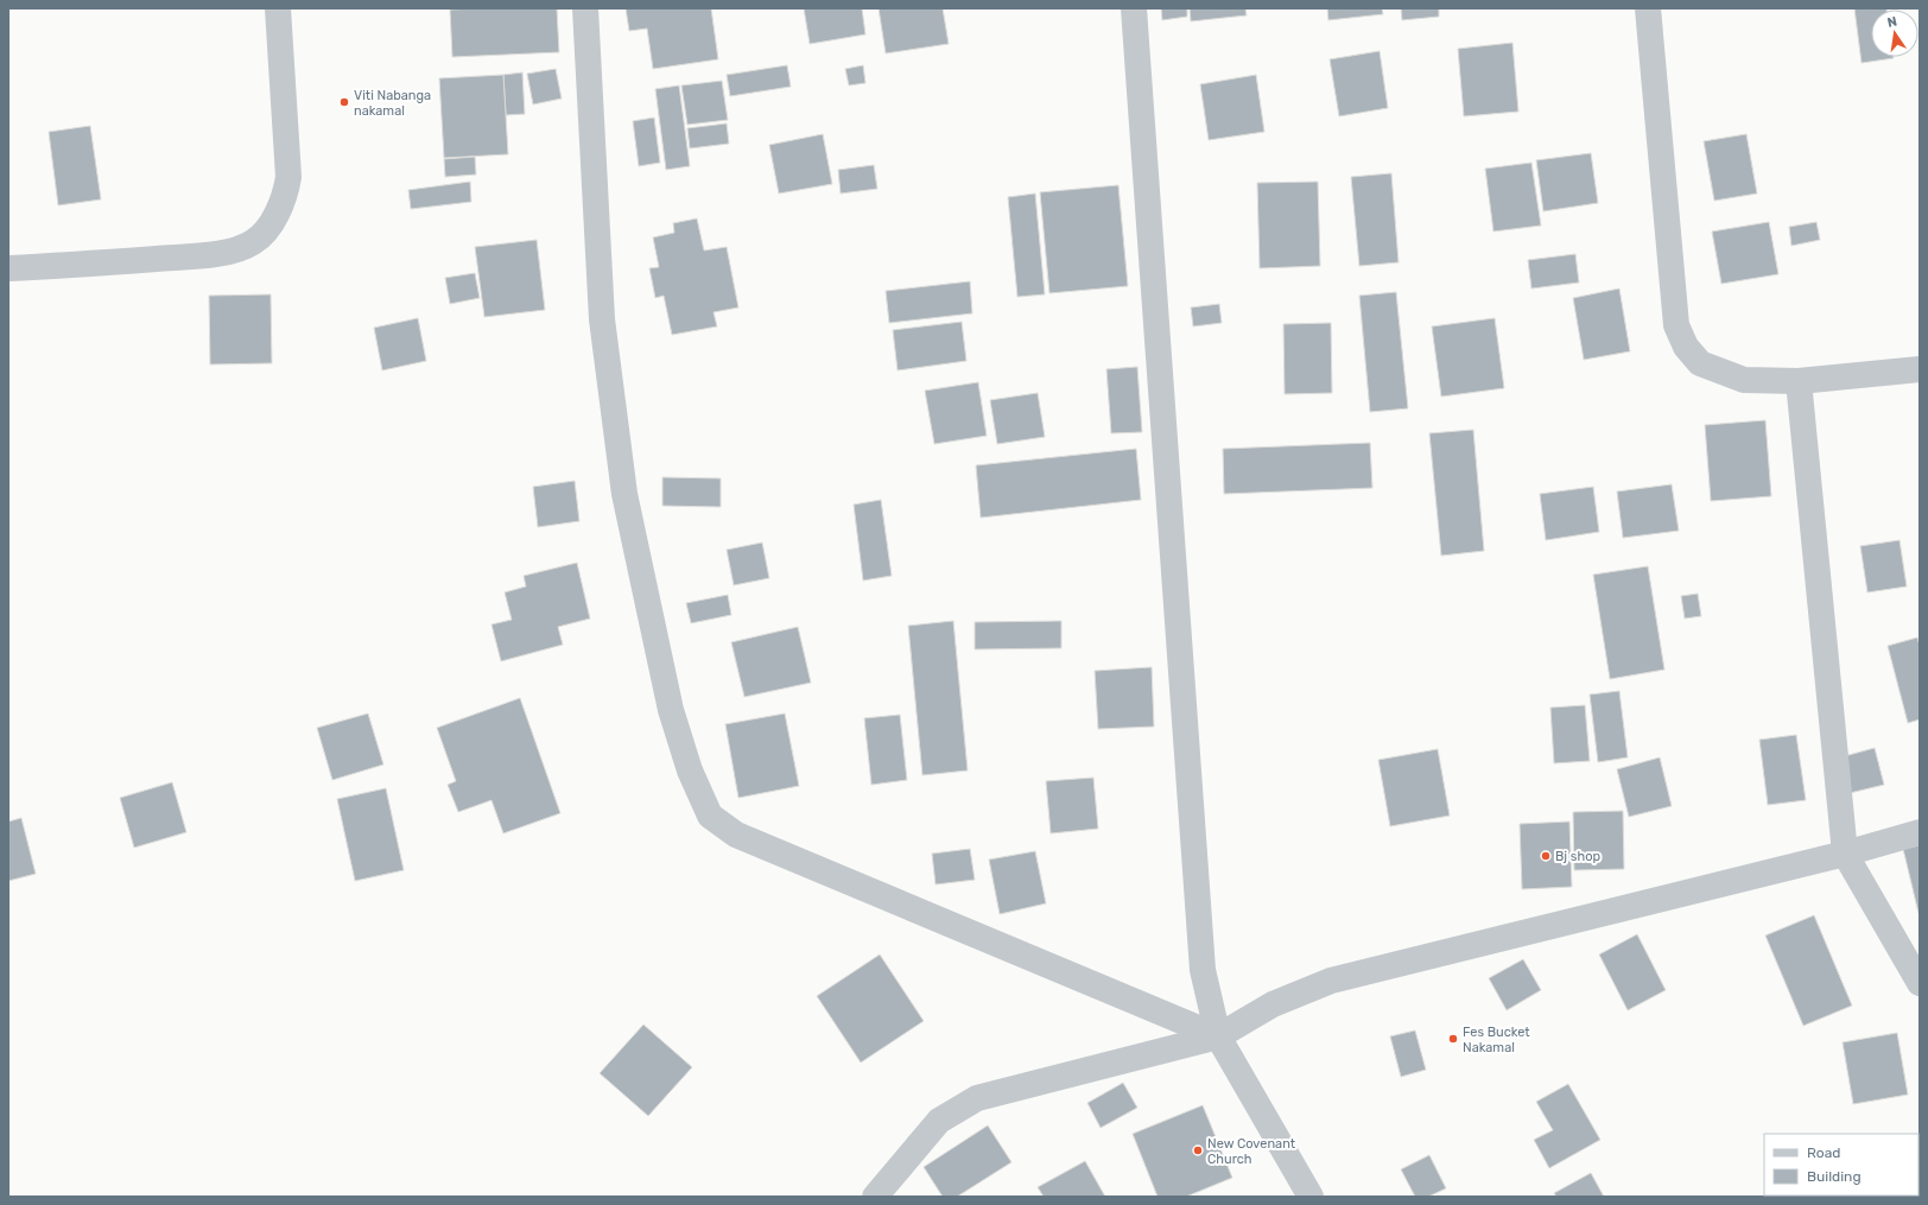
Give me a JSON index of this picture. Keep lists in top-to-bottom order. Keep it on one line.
{"places":["Viti Nabanga nakamal","Bj shop","Fes Bucket Nakamal","New Covenant Church"],"legend":["Road","Building"],"north":"top"}
